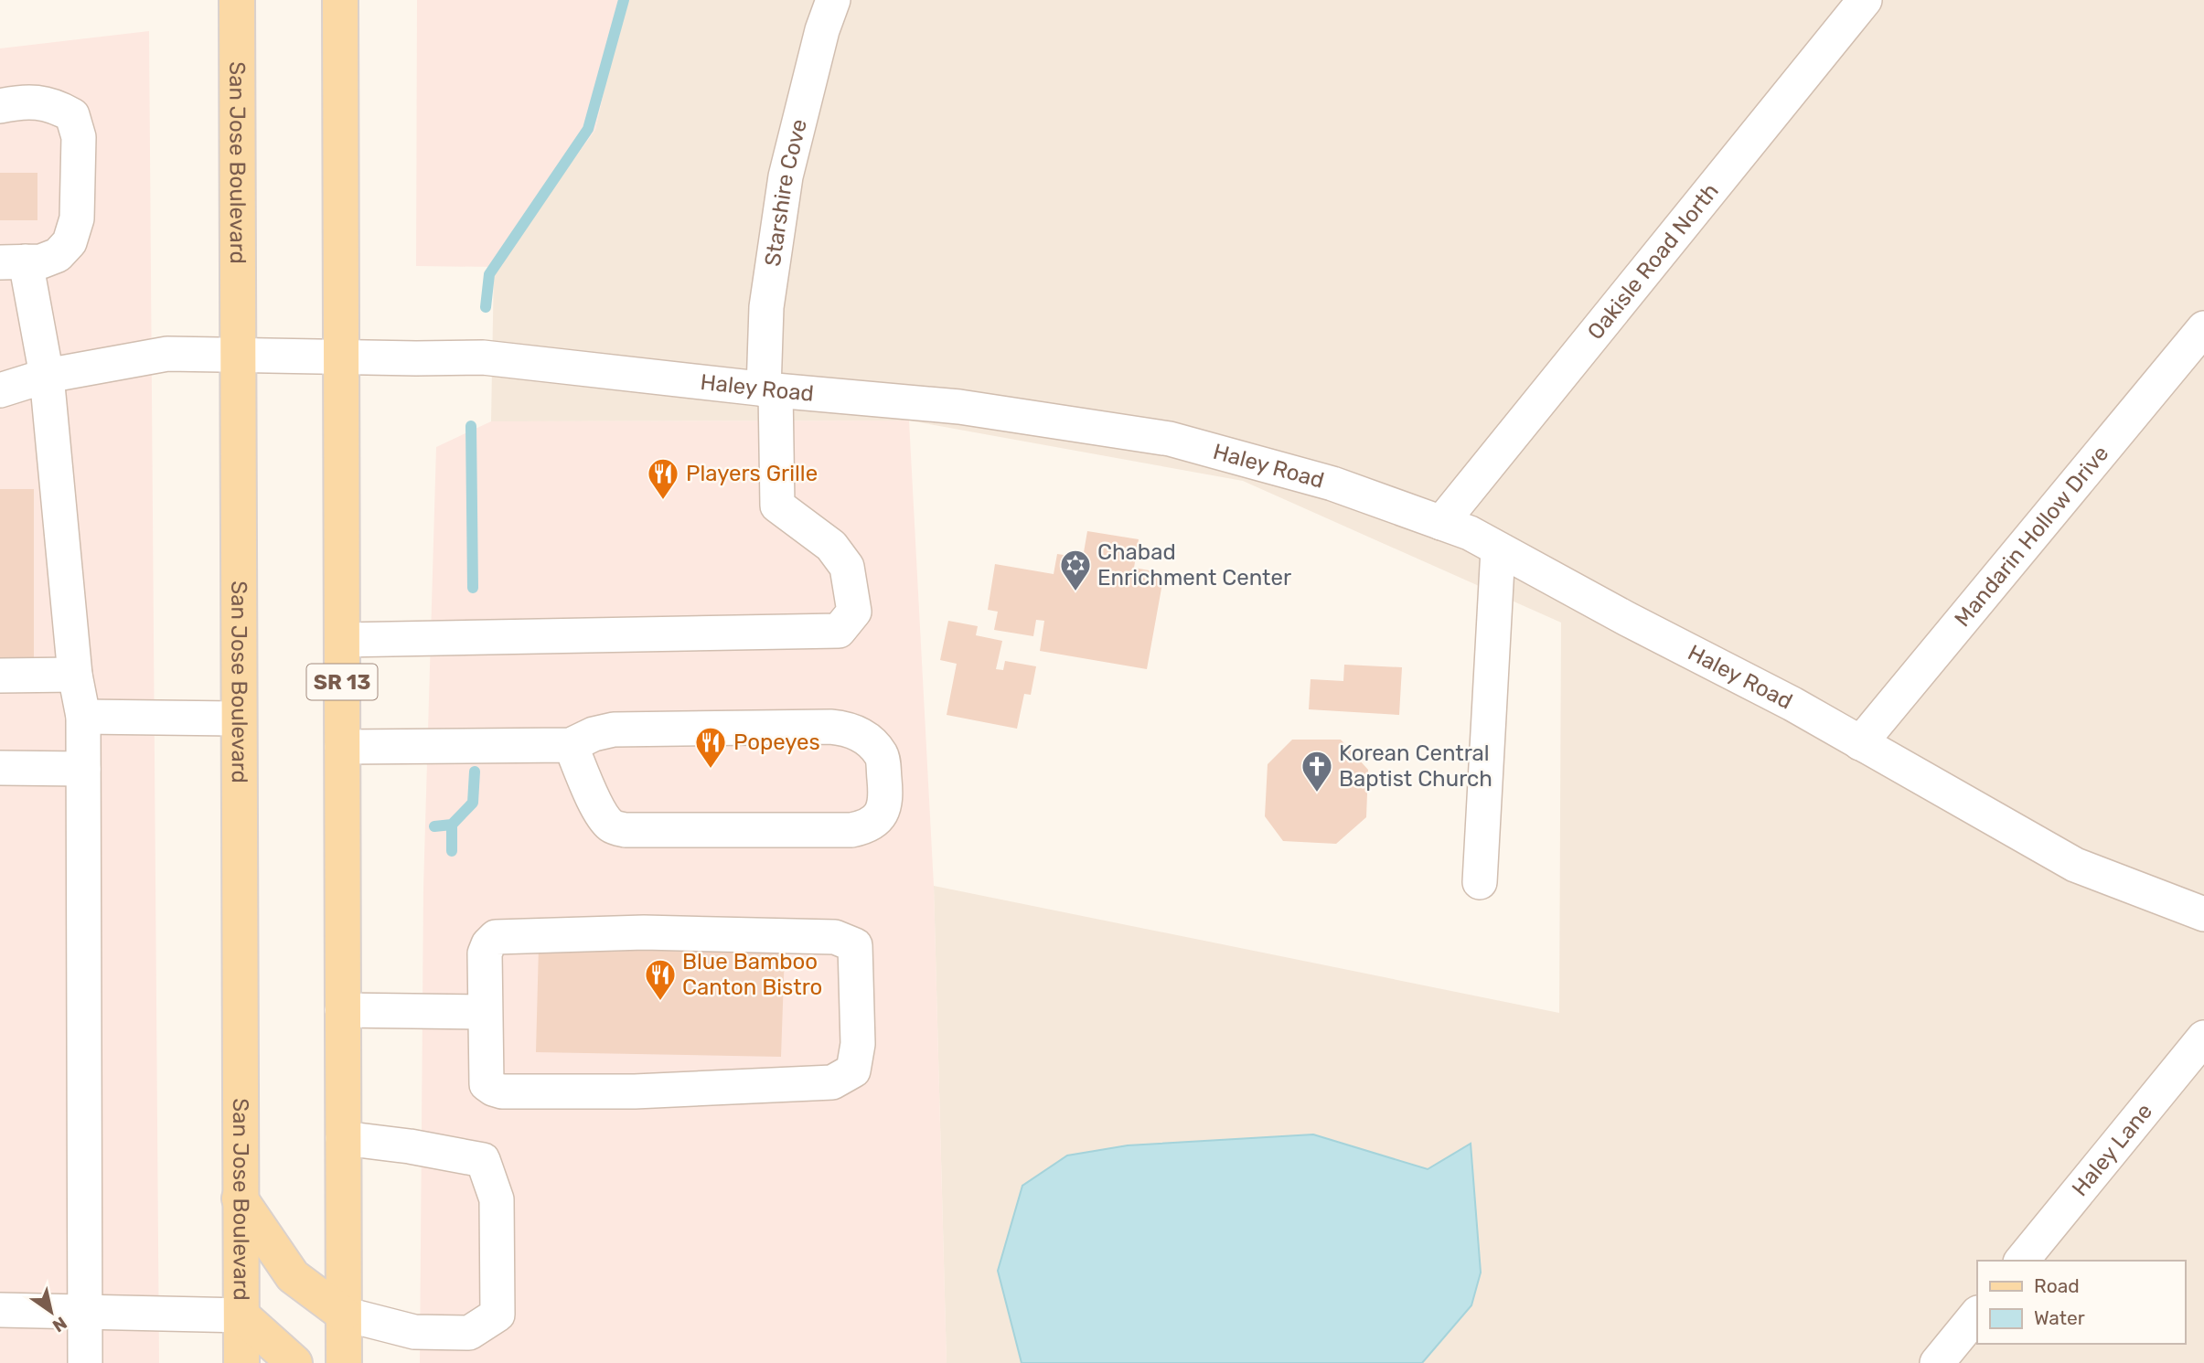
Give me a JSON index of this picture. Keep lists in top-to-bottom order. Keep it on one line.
{"streets":{"main road":["San Jose Boulevard","SR 13"],"street":["Starshire Cove","Oakisle Road North","Haley Road","Mandarin Hollow Drive","Haley Lane"]},"crossings":[["San Jose Boulevard","Haley Road"],["Starshire Cove","Haley Road"],["Starshire Cove","SR 13"],["Oakisle Road North","Haley Road"],["Haley Road","Mandarin Hollow Drive"],["Haley Road","SR 13"]],"places":{"restaurant":["Players Grille","Popeyes","Blue Bamboo Canton Bistro"],"synagogue":["Chabad Enrichment Center"],"church":["Korean Central Baptist Church"]},"legend":["Road","Water"],"north":"bottom right"}
